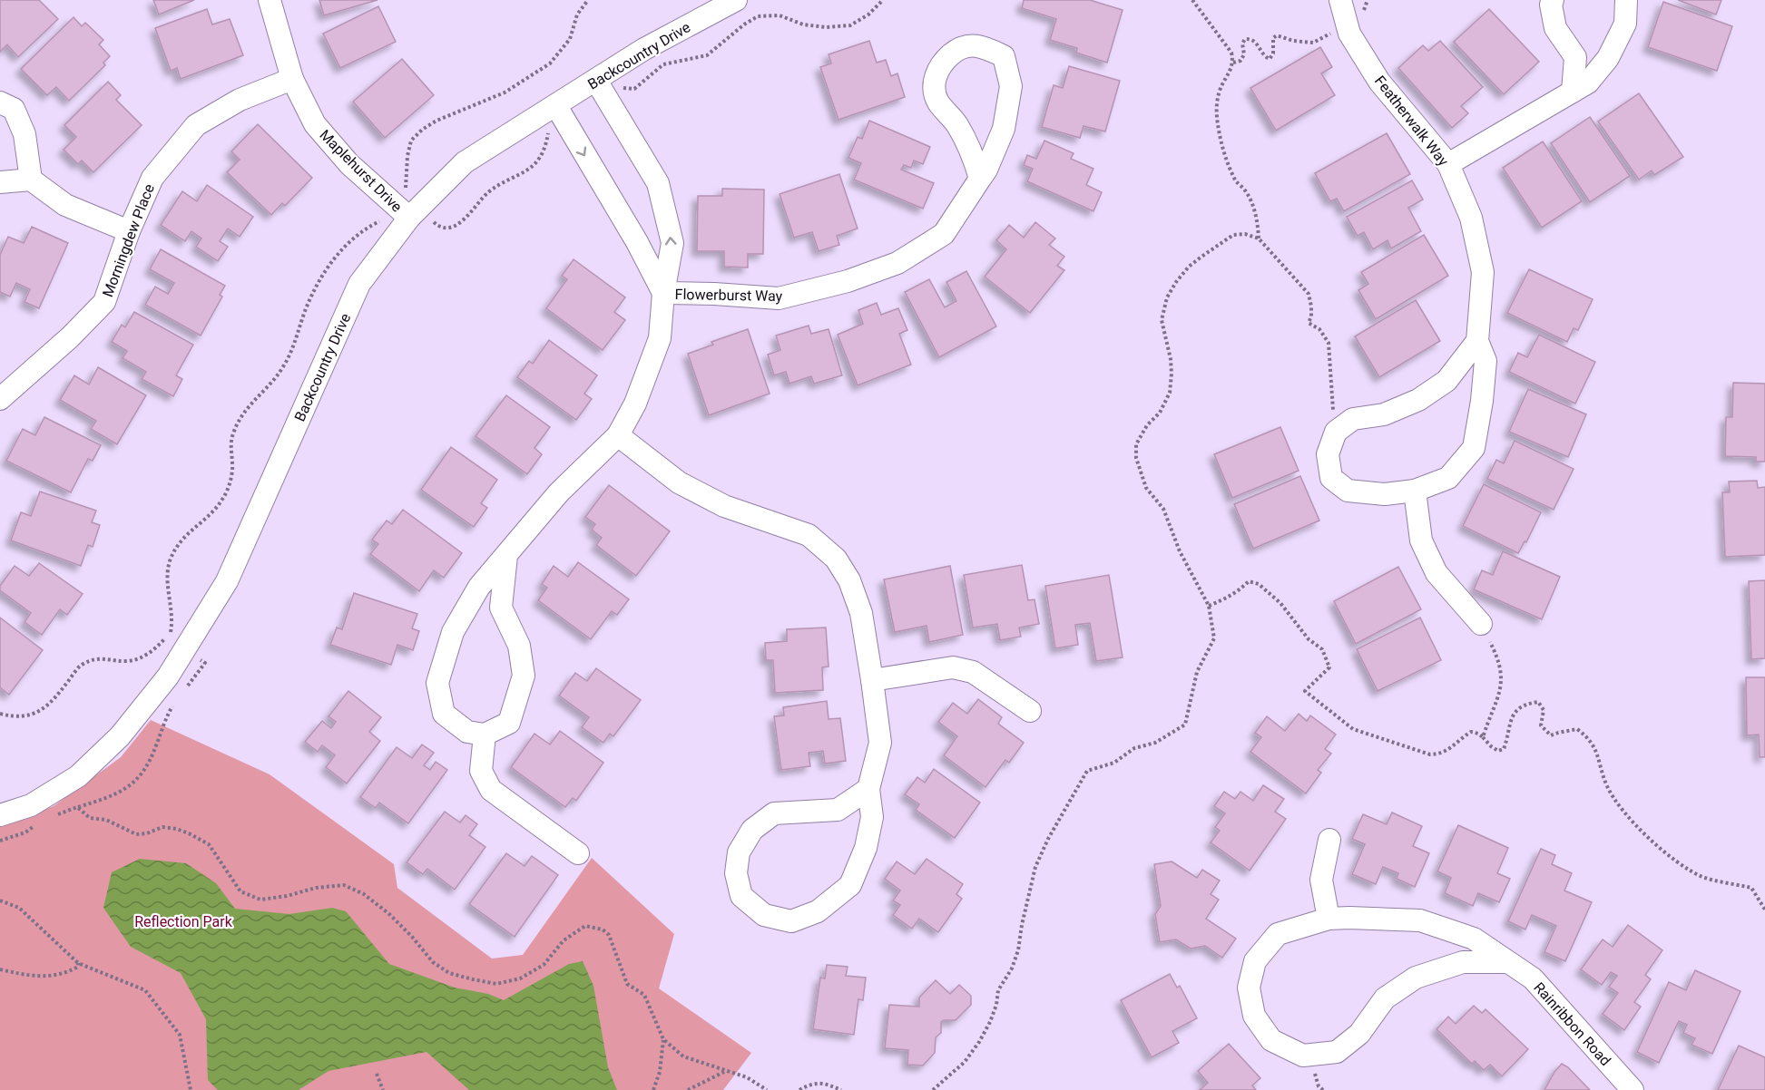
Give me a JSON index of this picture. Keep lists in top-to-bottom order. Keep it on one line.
{"streets":{"street":["Backcountry Drive","Featherwalk Way","Maplehurst Drive","Morningdew Place","Flowerburst Way","Rainribbon Road"]},"crossings":[["Backcountry Drive","Maplehurst Drive"],["Backcountry Drive","Flowerburst Way"],["Maplehurst Drive","Morningdew Place"]],"parks":["Reflection Park"]}
